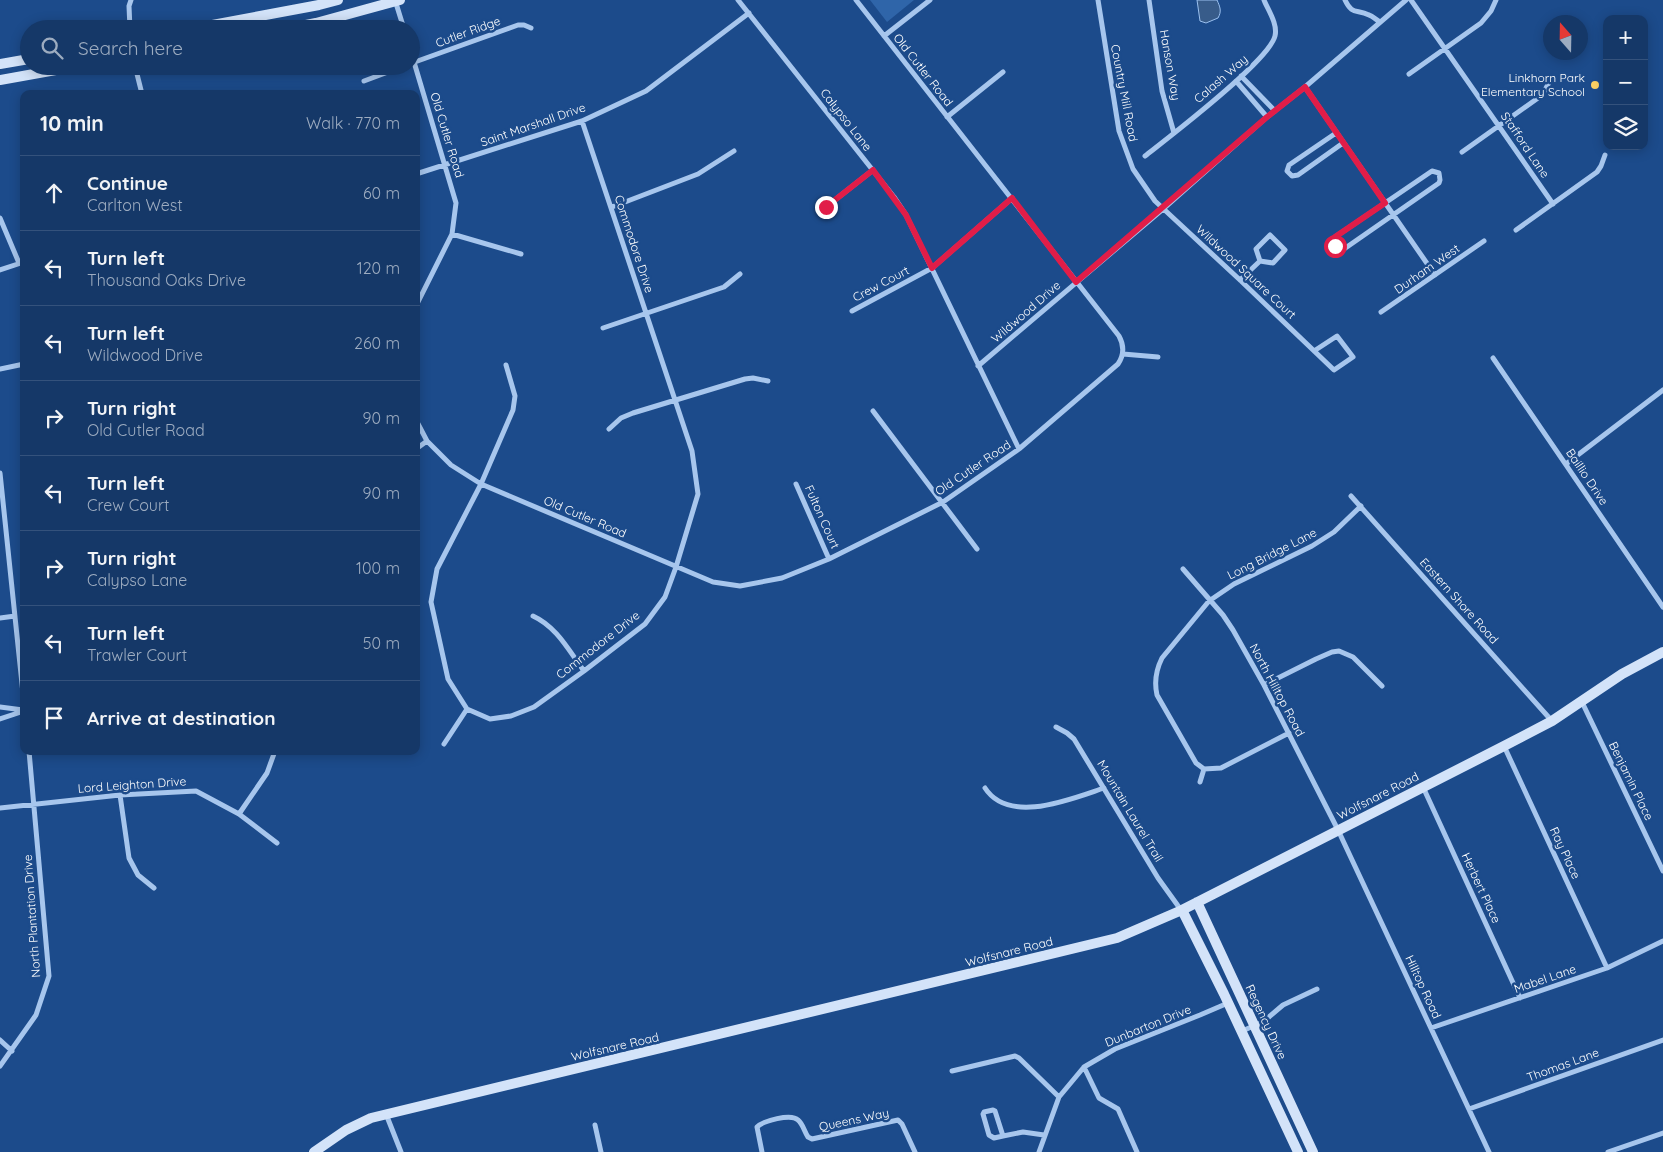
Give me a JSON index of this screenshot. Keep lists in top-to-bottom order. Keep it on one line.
{"streets":{"street":["Cutler Ridge","Hanson Way","Old Cutler Road","Calash Way","Country Mill Road","Calypso Lane","Saint Marshall Drive","Stafford Lane","Commodore Drive","Durham West","Wildwood Square Court","Crew Court","Wildwood Drive","Baillio Drive","Fulton Court","Long Bridge Lane","Eastern Shore Road","North Hilltop Road","Benjamin Place","Lord Leighton Drive","Wolfsnare Road","Mountain Laurel Trail","Ray Place","Herbert Place","North Plantation Drive","Mabel Lane","Hilltop Road","Regency Drive","Dunbarton Drive","Thomas Lane","Queens Way"]},"crossings":[["Hanson Way","Calash Way"],["Old Cutler Road","Calypso Lane"],["Old Cutler Road","Saint Marshall Drive"],["Old Cutler Road","Commodore Drive"],["Old Cutler Road","Crew Court"],["Old Cutler Road","Wildwood Drive"],["Old Cutler Road","Fulton Court"],["Country Mill Road","Wildwood Square Court"],["Country Mill Road","Wildwood Drive"],["Calypso Lane","Saint Marshall Drive"],["Calypso Lane","Crew Court"],["Calypso Lane","Wildwood Drive"],["Saint Marshall Drive","Commodore Drive"],["Wildwood Square Court","Wildwood Drive"],["Long Bridge Lane","Eastern Shore Road"],["Long Bridge Lane","North Hilltop Road"],["Eastern Shore Road","Wolfsnare Road"],["North Hilltop Road","Wolfsnare Road"],["North Hilltop Road","Hilltop Road"],["Benjamin Place","Wolfsnare Road"],["Lord Leighton Drive","North Plantation Drive"],["Wolfsnare Road","Mountain Laurel Trail"],["Wolfsnare Road","Ray Place"],["Wolfsnare Road","Herbert Place"],["Wolfsnare Road","Hilltop Road"],["Wolfsnare Road","Regency Drive"],["Ray Place","Mabel Lane"],["Herbert Place","Mabel Lane"],["Mabel Lane","Hilltop Road"],["Hilltop Road","Thomas Lane"],["Regency Drive","Dunbarton Drive"]],"places":["Linkhorn Park Elementary School"],"north":"top","page":{"map_buttons":["+","−"],"search":"Search here","heading":["10 min","Walk · 770 m"],"list":[["Continue","Carlton West","60 m"],["Turn left","Thousand Oaks Drive","120 m"],["Turn left","Wildwood Drive","260 m"],["Turn right","Old Cutler Road","90 m"],["Turn left","Crew Court","90 m"],["Turn right","Calypso Lane","100 m"],["Turn left","Trawler Court","50 m"],"Arrive at destination"]}}
